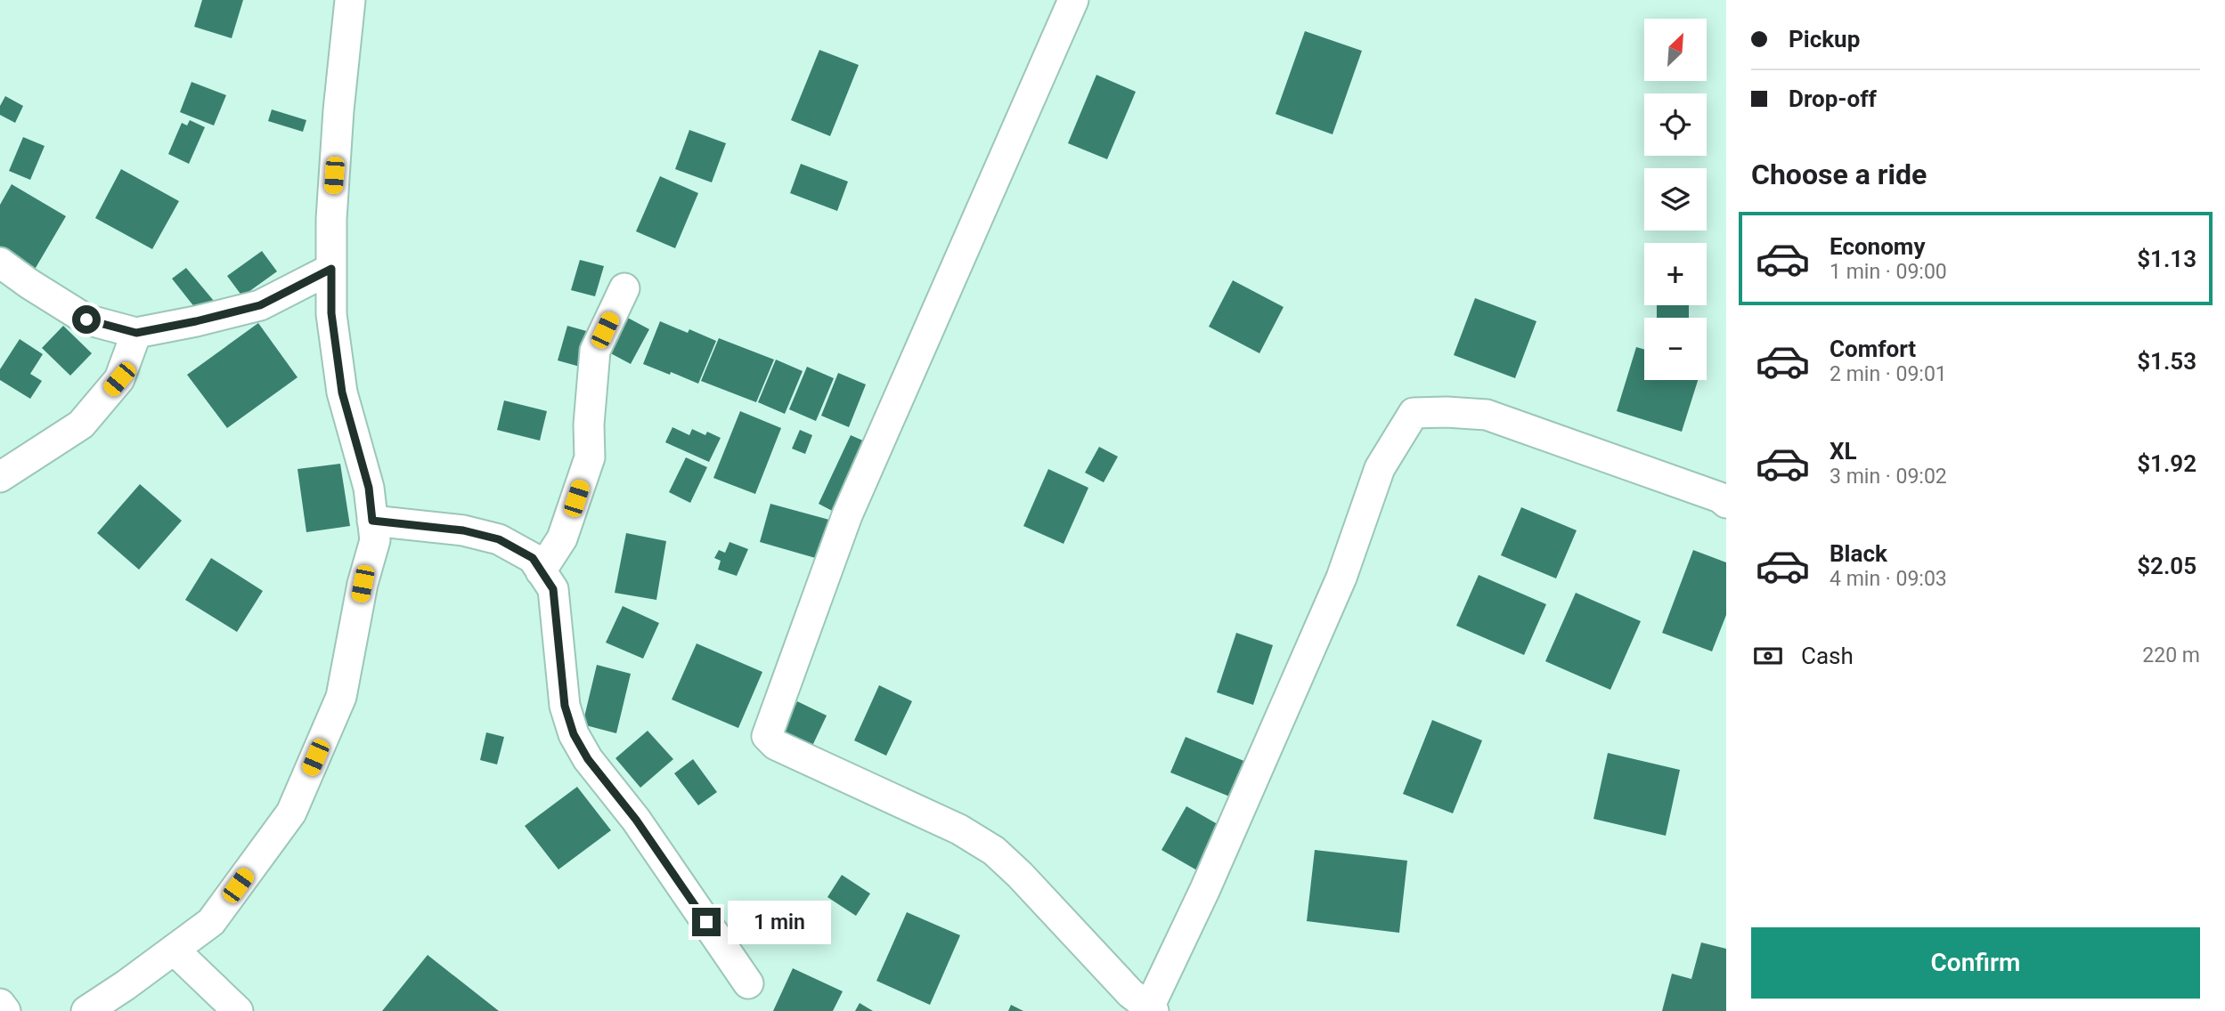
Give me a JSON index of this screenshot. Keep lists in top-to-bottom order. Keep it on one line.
{"north":"top right","page":{"banner":["Pickup","Drop-off"],"map_buttons":["+","−"],"heading":"Choose a ride","list":[{"name":"Economy","note":"1 min · 09:00","value":"$1.13"},{"name":"Comfort","note":"2 min · 09:01","value":"$1.53"},{"name":"XL","note":"3 min · 09:02","value":"$1.92"},{"name":"Black","note":"4 min · 09:03","value":"$2.05"}],"pay":["Cash","220 m"],"bubble":"1 min","buttons":"Confirm"}}
